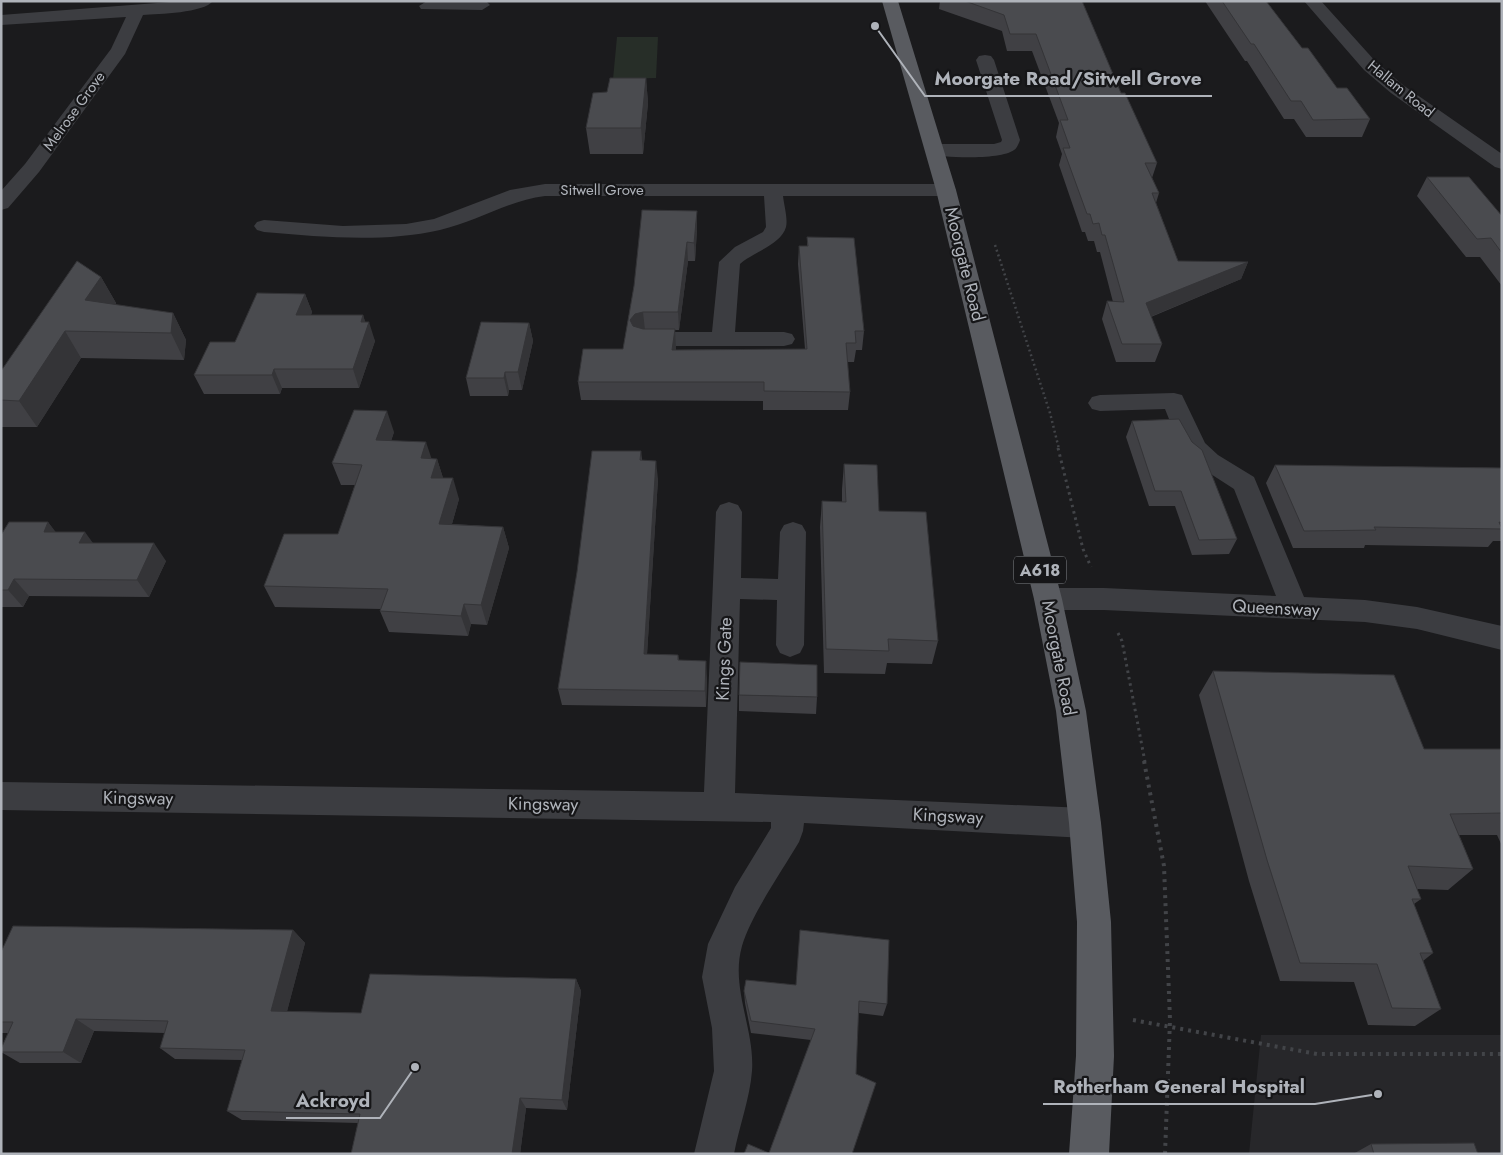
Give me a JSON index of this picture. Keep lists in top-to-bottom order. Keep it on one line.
{"streets":{"main road":["Moorgate Road","A618"],"street":["Hallam Road","Melrose Grove","Sitwell Grove","Queensway","Kings Gate","Kingsway"]},"crossings":[["Sitwell Grove","Moorgate Road"],["Moorgate Road","Queensway"],["Moorgate Road","Kingsway"],["Kings Gate","Kingsway"]],"places":["Moorgate Road/Sitwell Grove","Ackroyd","Rotherham General Hospital"]}
